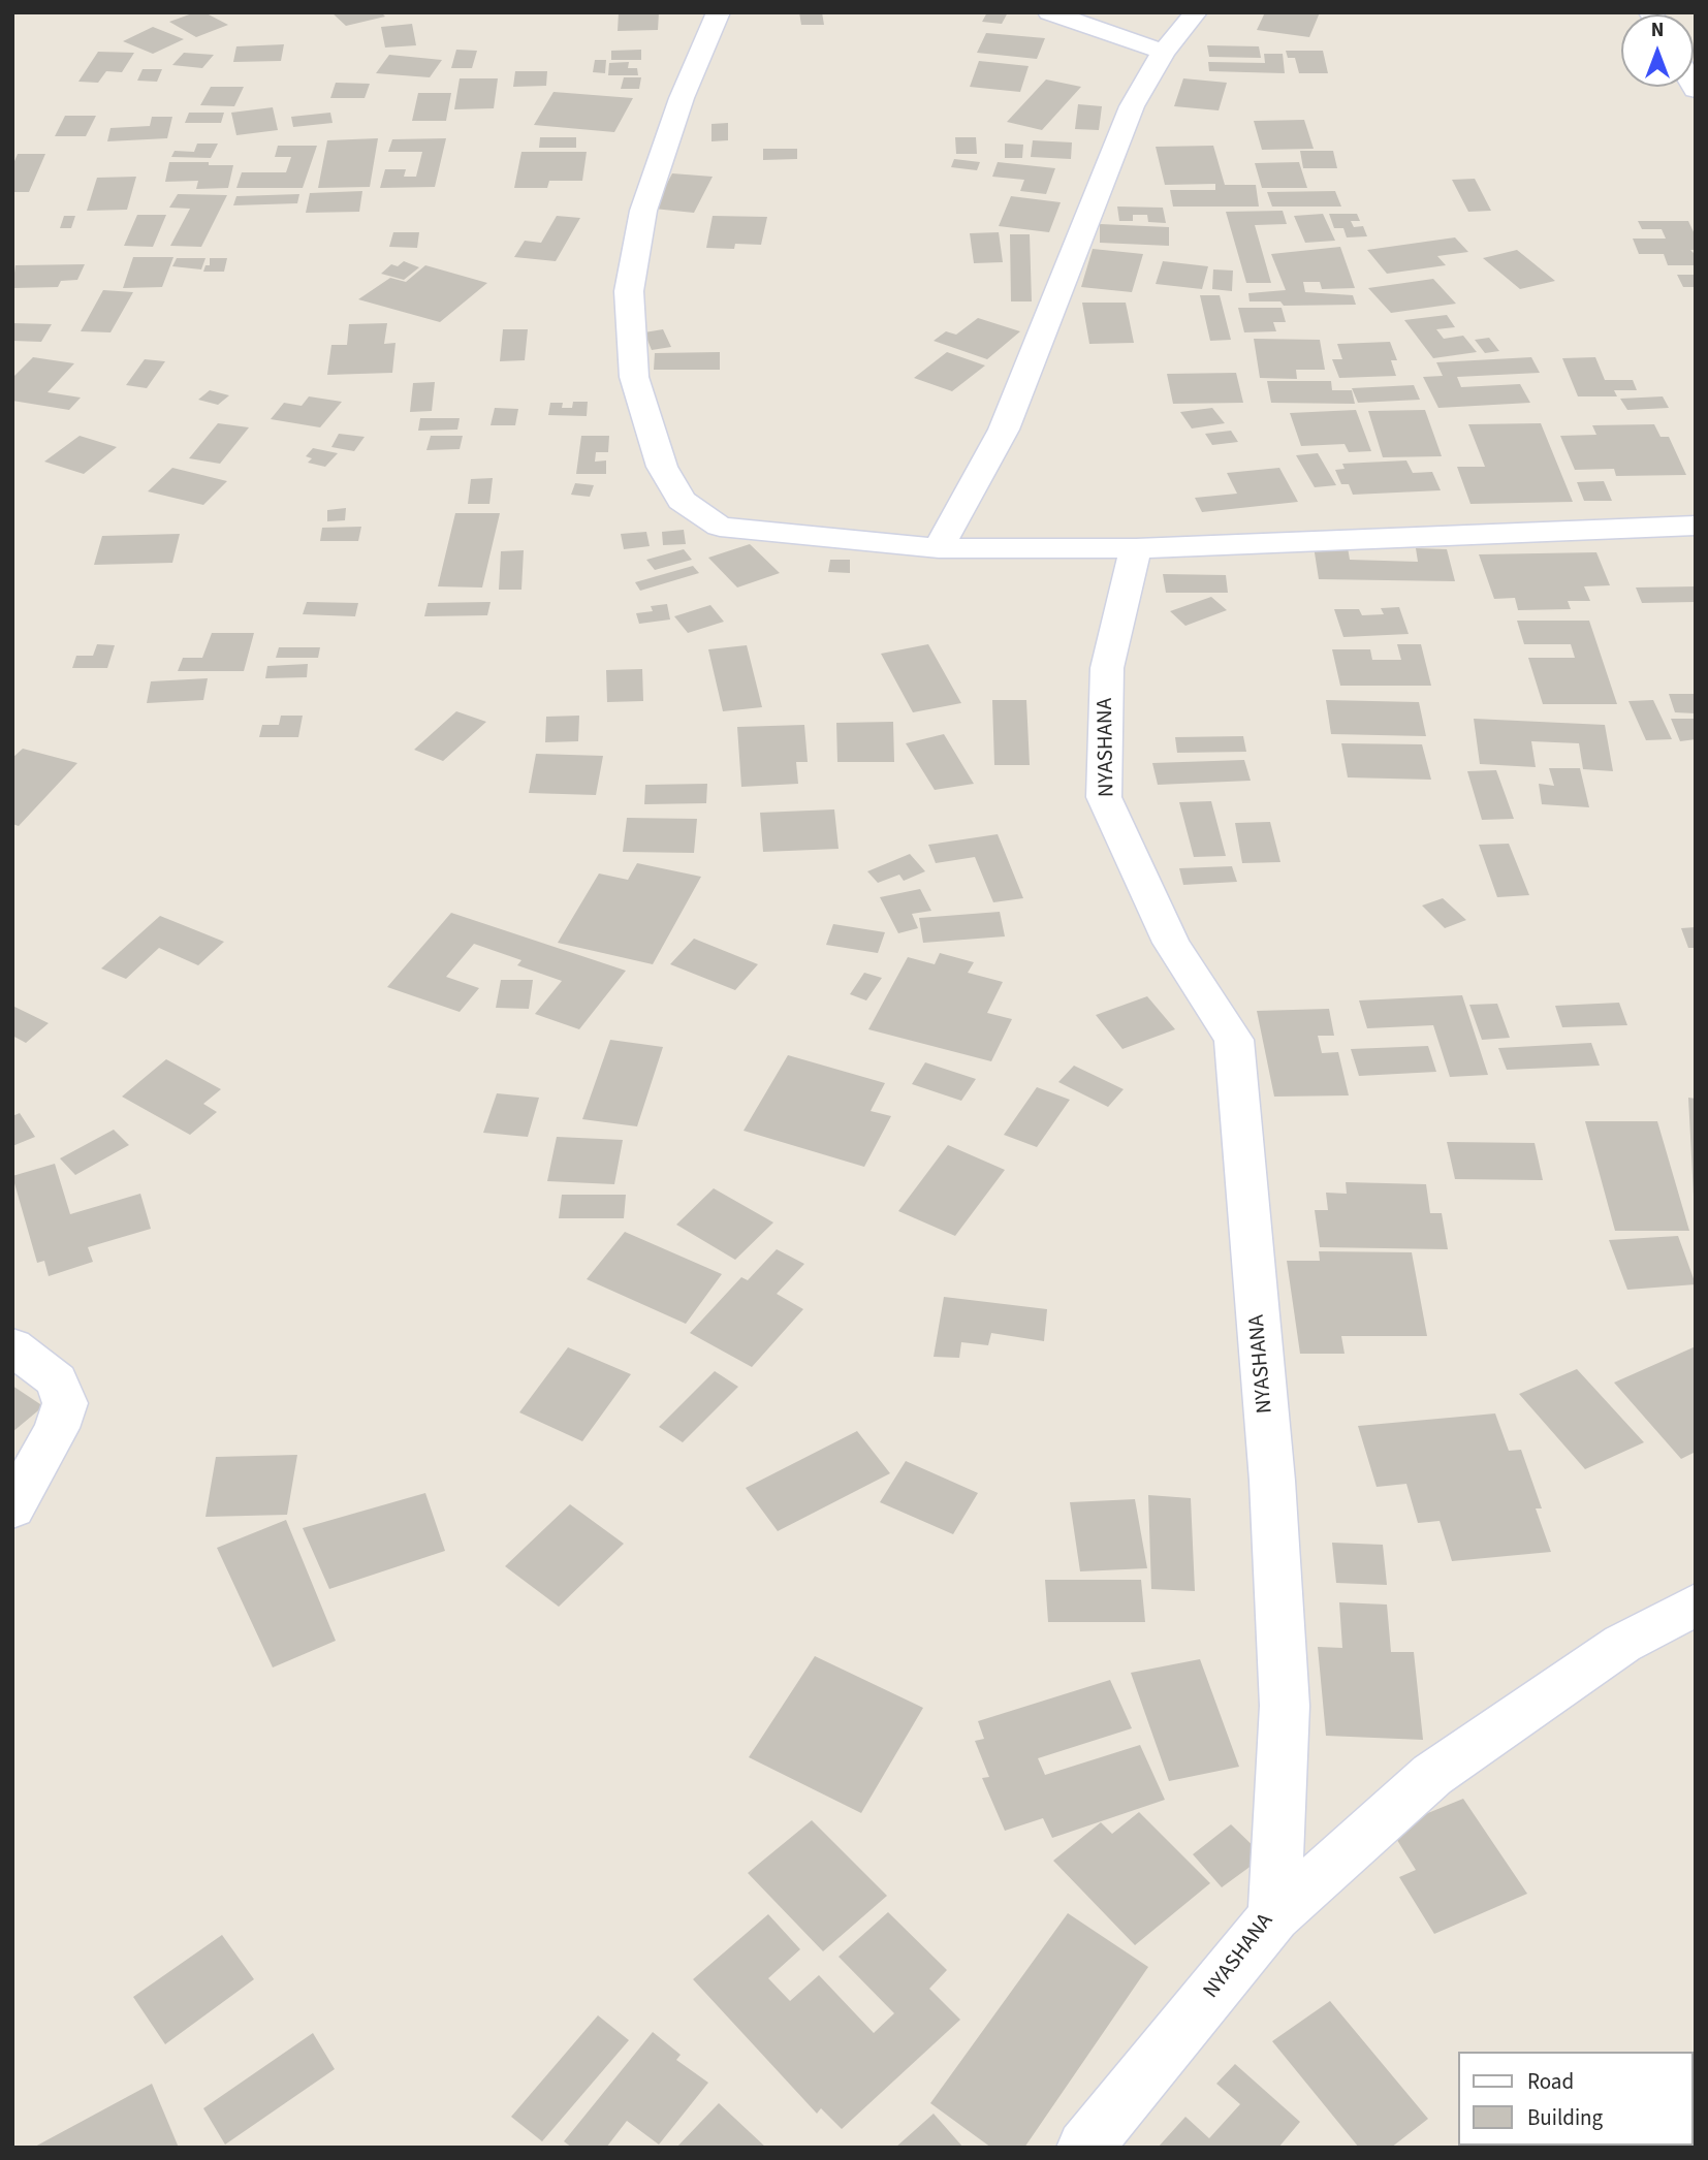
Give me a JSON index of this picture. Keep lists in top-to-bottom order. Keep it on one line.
{"streets":{"street":["NYASHANA"]},"legend":["Road","Building"],"north":"top"}
